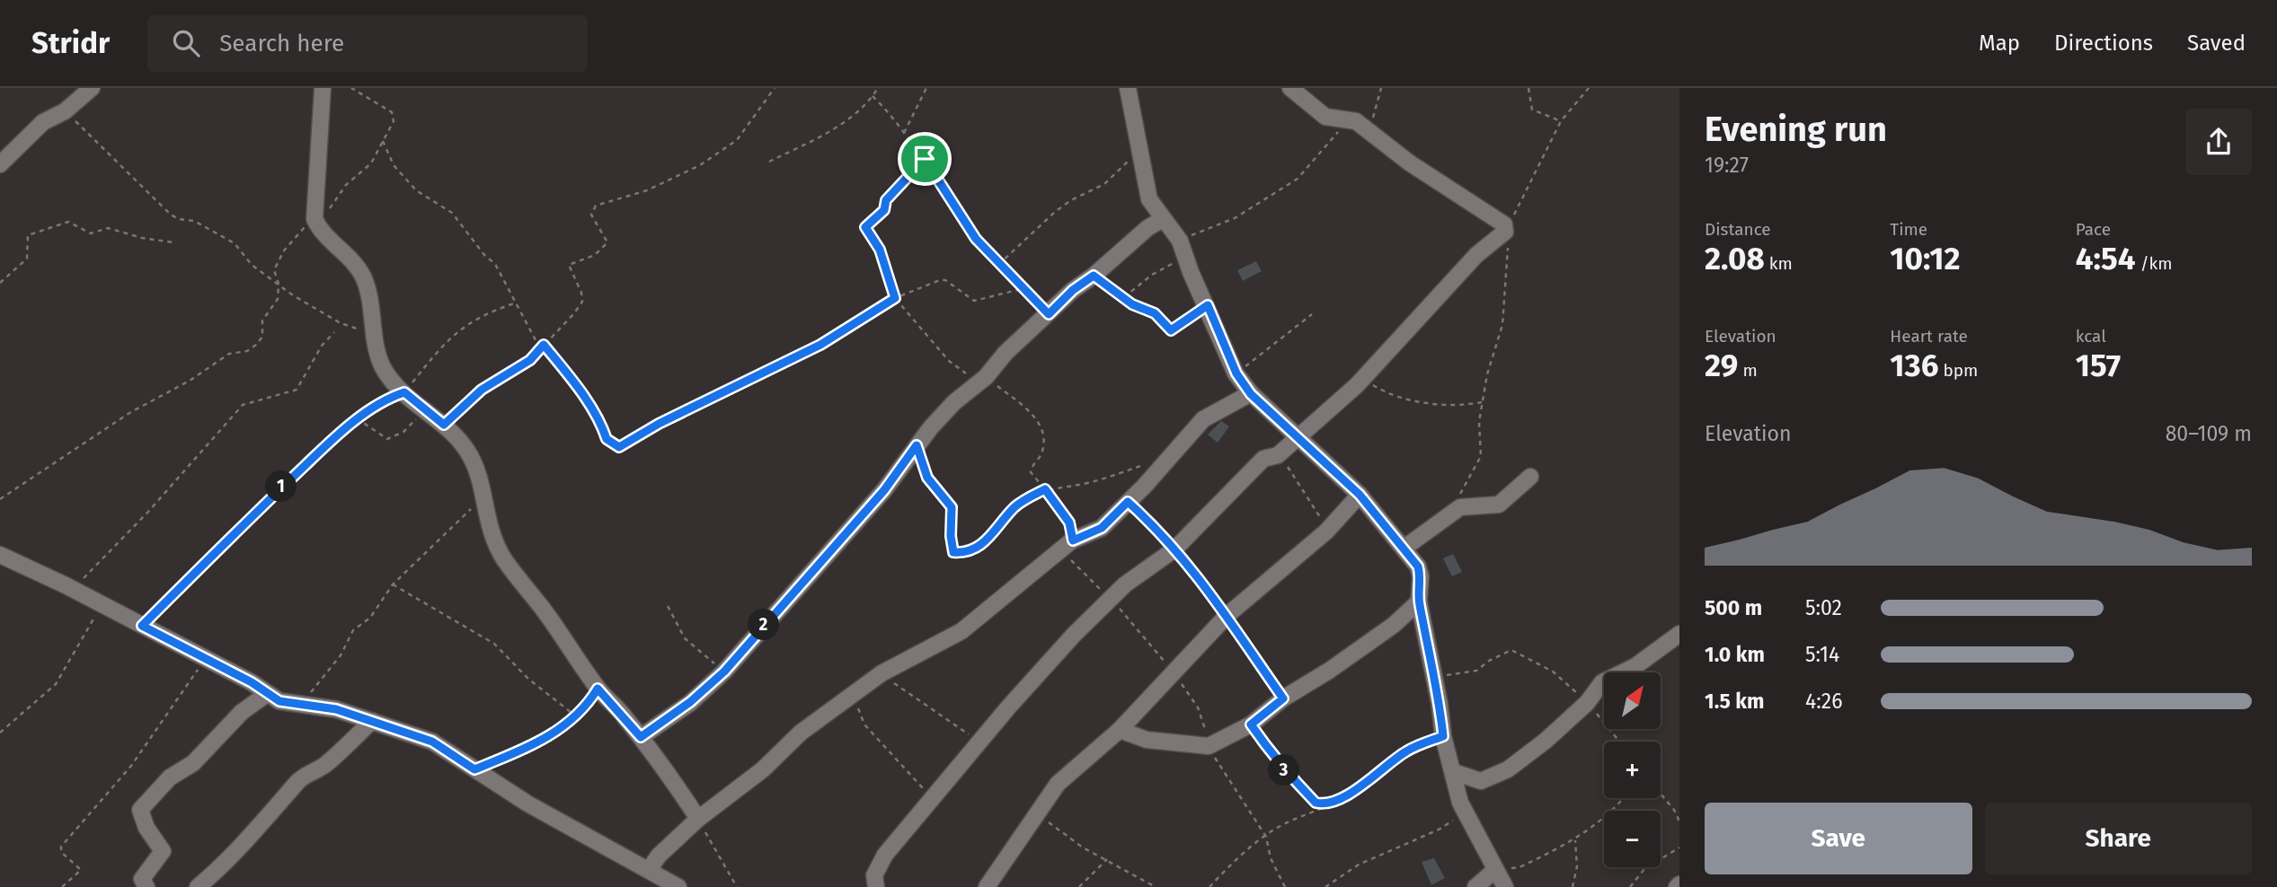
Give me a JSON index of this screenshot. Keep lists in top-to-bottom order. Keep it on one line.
{"north":"top right","page":{"header":"Stridr","search":"Search here","nav":["Map","Directions","Saved"],"heading":["Evening run","19:27"],"stats":[["Distance","2.08 km"],["Time","10:12"],["Pace","4:54 /km"],["Elevation","29 m"],["Heart rate","136 bpm"],["kcal","157"]],"chart":["Elevation","80–109 m"],"pins":["1","2","3"],"list":[{"name":"500 m","note":"5:02"},{"name":"1.0 km","note":"5:14"},{"name":"1.5 km","note":"4:26"}],"map_buttons":["+","−"],"buttons":["Save","Share"]}}
